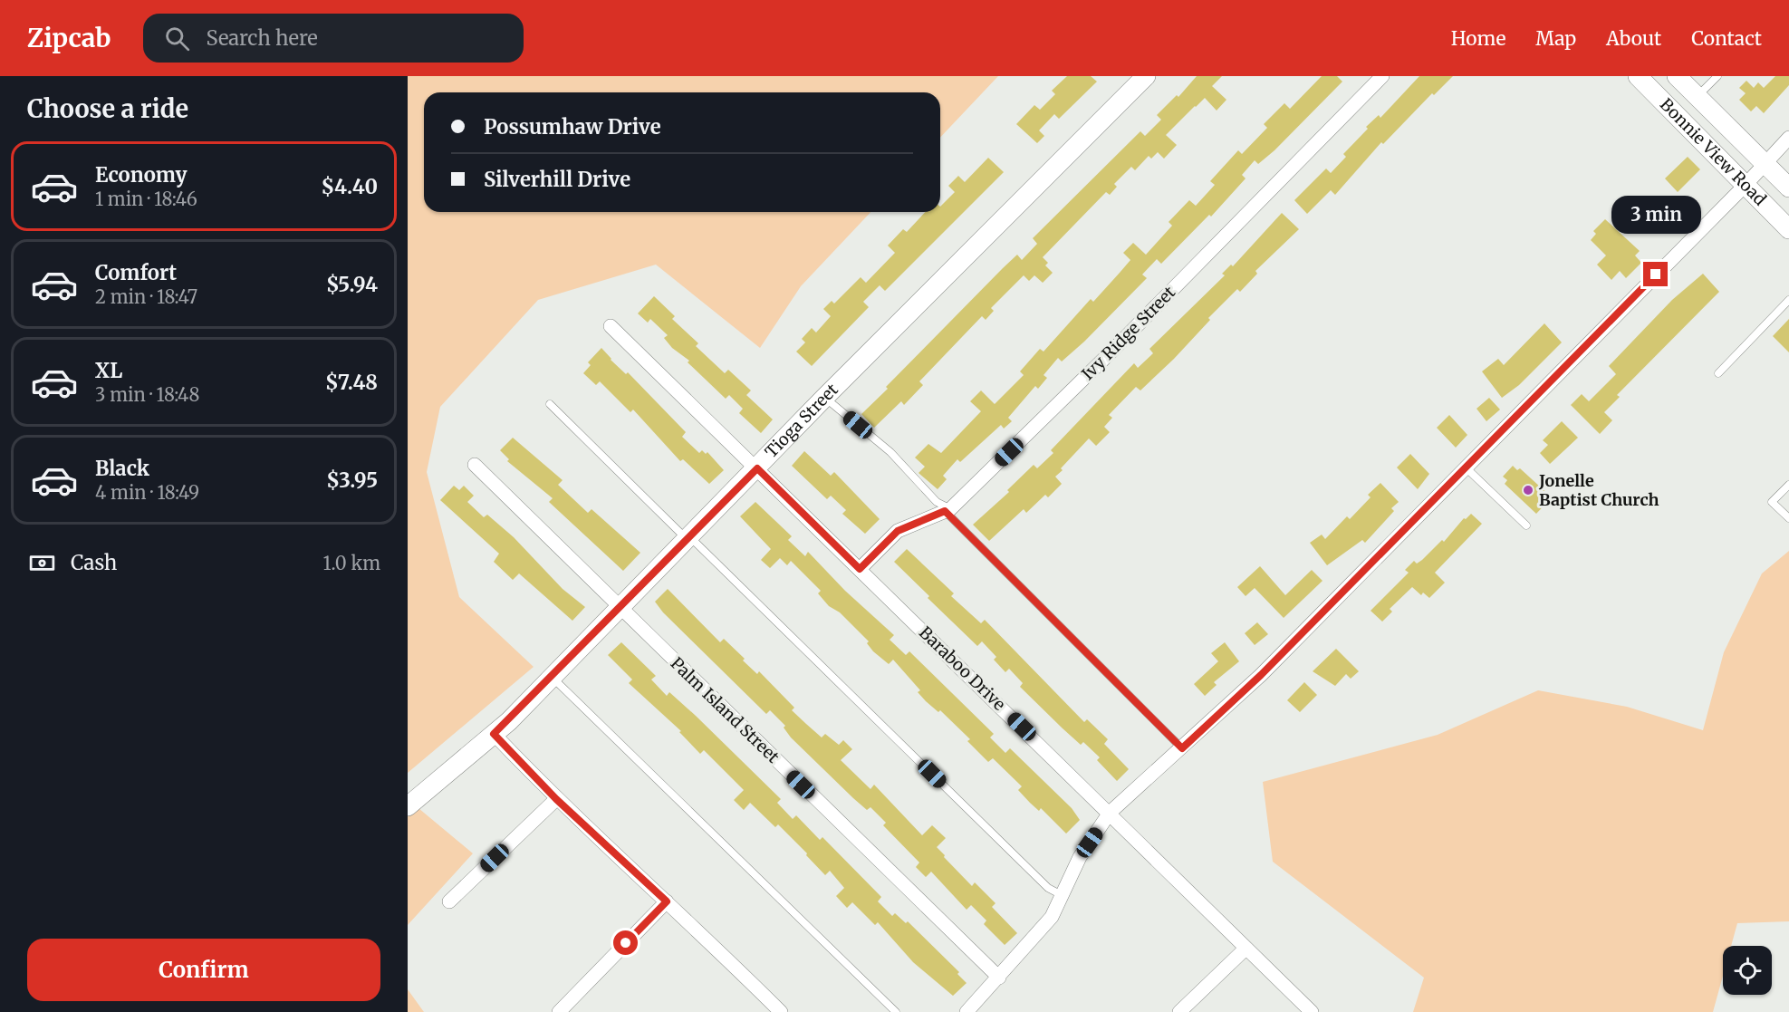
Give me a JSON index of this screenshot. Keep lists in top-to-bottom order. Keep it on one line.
{"streets":{"street":["Bonnie View Road","Ivy Ridge Street","Tioga Street","Baraboo Drive","Palm Island Street"]},"crossings":[["Ivy Ridge Street","Baraboo Drive"],["Tioga Street","Baraboo Drive"],["Tioga Street","Palm Island Street"]],"places":["Jonelle Baptist Church"],"page":{"header":"Zipcab","search":"Search here","nav":["Home","Map","About","Contact"],"heading":"Choose a ride","banner":["Possumhaw Drive","Silverhill Drive"],"list":[{"name":"Economy","note":"1 min · 18:46","value":"$4.40"},{"name":"Comfort","note":"2 min · 18:47","value":"$5.94"},{"name":"XL","note":"3 min · 18:48","value":"$7.48"},{"name":"Black","note":"4 min · 18:49","value":"$3.95"}],"bubble":"3 min","pay":["Cash","1.0 km"],"buttons":"Confirm"}}
